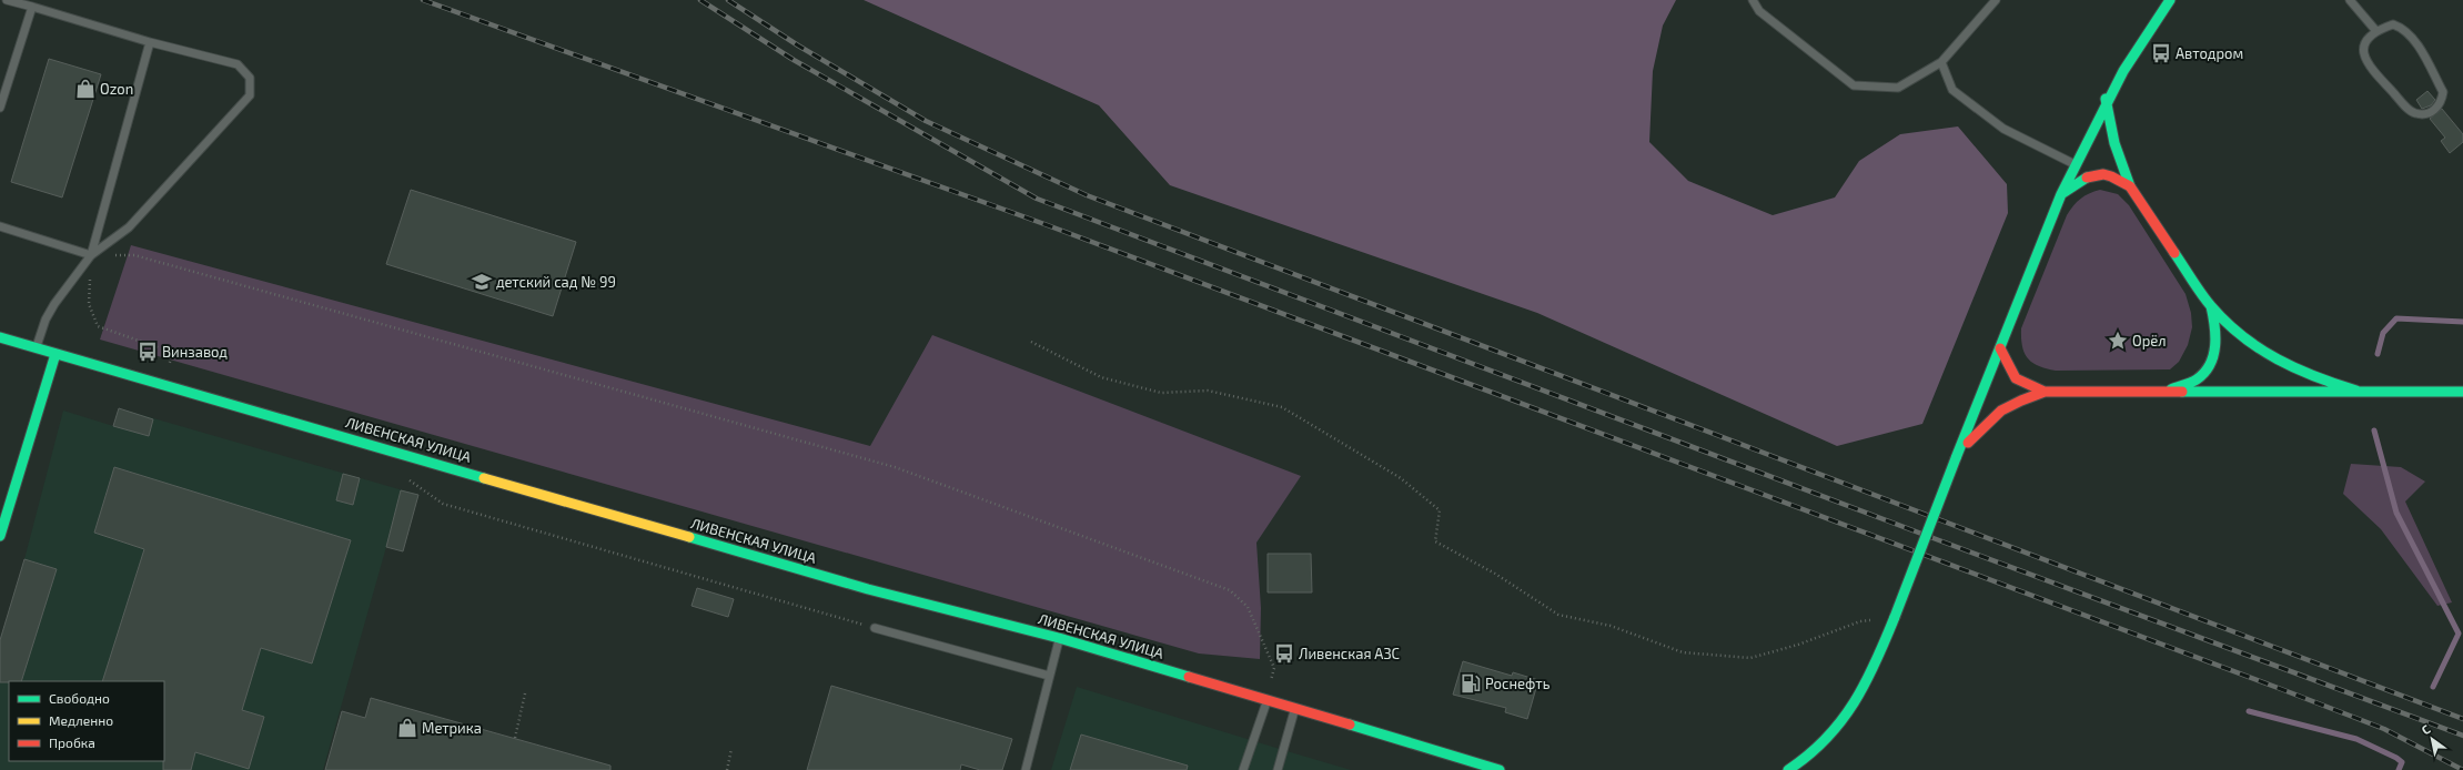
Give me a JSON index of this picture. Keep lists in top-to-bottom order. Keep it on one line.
{"streets":{"main road":["ЛИВЕНСКАЯ УЛИЦА"]},"places":{"bus stop":["Автодром","Винзавод","Ливенская АЗС"],"shop":["Ozon","Метрика"],"school or university":["детский сад № 99"],"place":["Орёл"],"fuel station":["Роснефть"]},"legend":["Свободно","Медленно","Пробка"],"north":"top left"}
